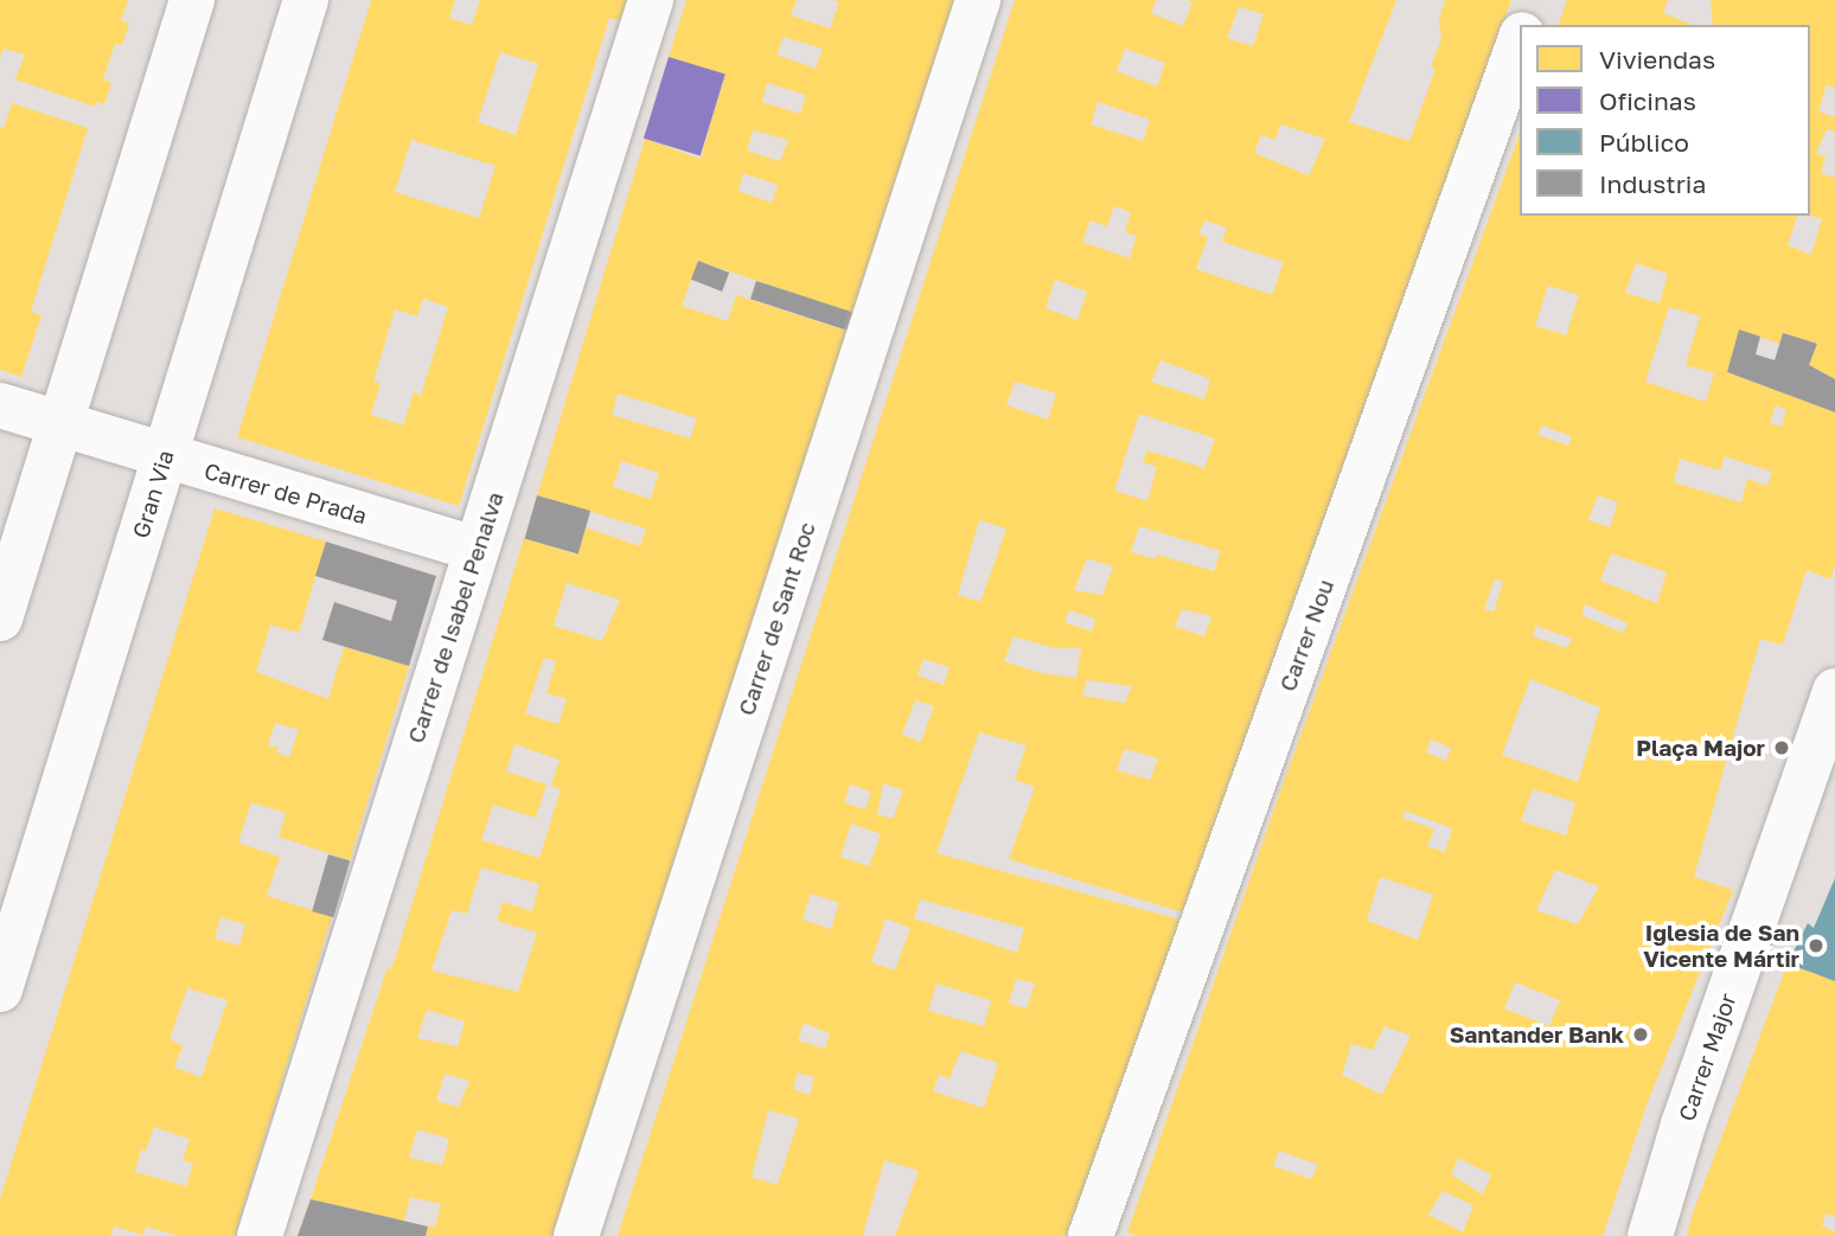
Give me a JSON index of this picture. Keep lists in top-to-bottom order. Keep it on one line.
{"streets":{"street":["Carrer de Prada","Gran Via","Carrer de Isabel Penalva","Carrer de Sant Roc","Carrer Nou","Carrer Major"]},"crossings":[["Carrer de Prada","Gran Via"],["Carrer de Prada","Carrer de Isabel Penalva"]],"places":["Plaça Major","Iglesia de San Vicente Mártir","Santander Bank"],"legend":["Viviendas","Oficinas","Público","Industria"]}
